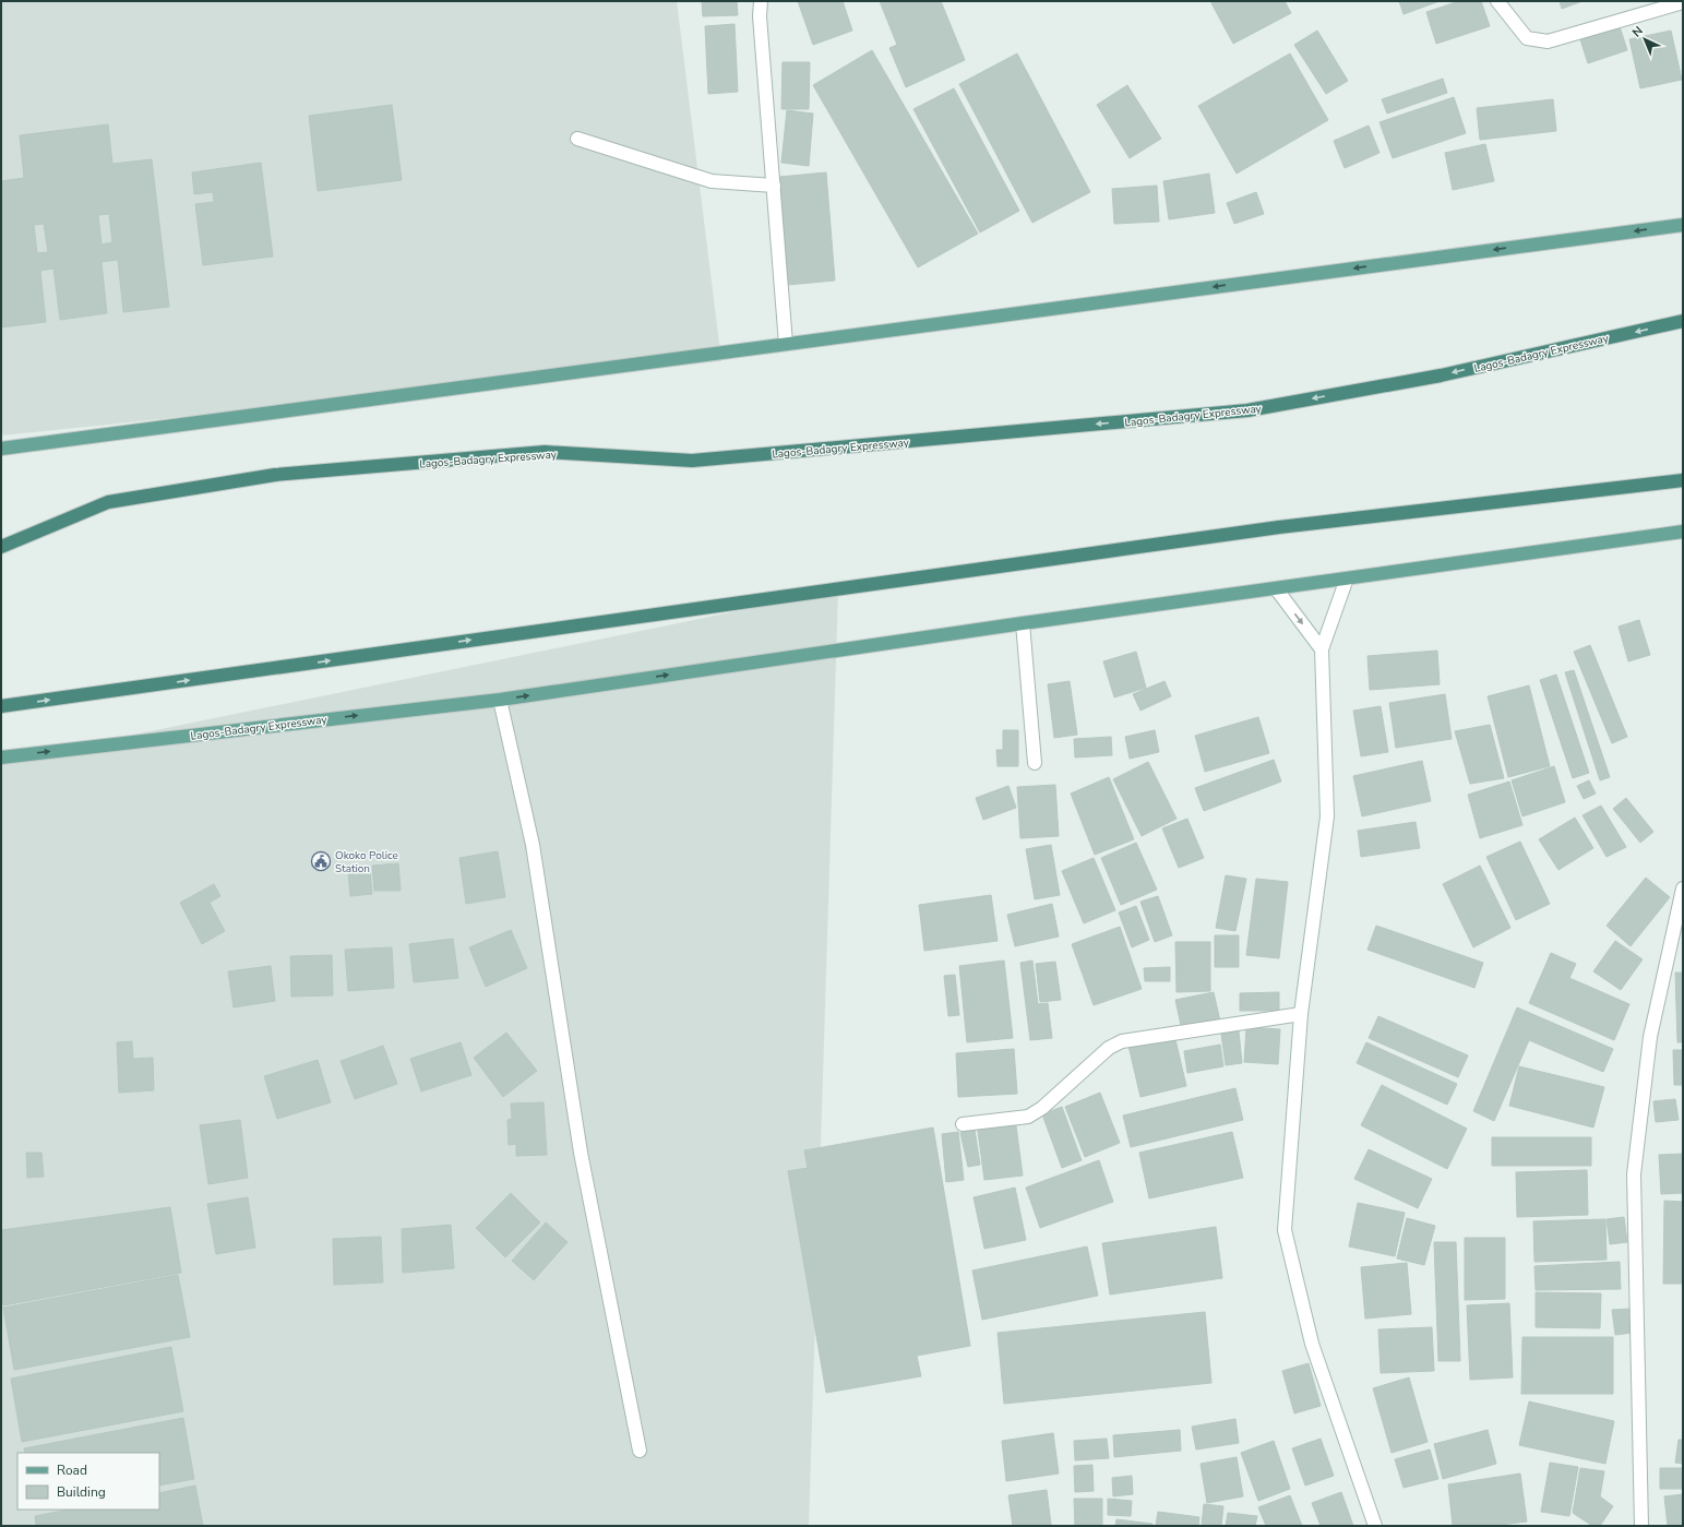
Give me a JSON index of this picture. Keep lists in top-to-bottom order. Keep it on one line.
{"streets":{"highway":["Lagos-Badagry Expressway"]},"places":{"public building":["Okoko Police Station"]},"legend":["Road","Building"],"north":"top left"}
